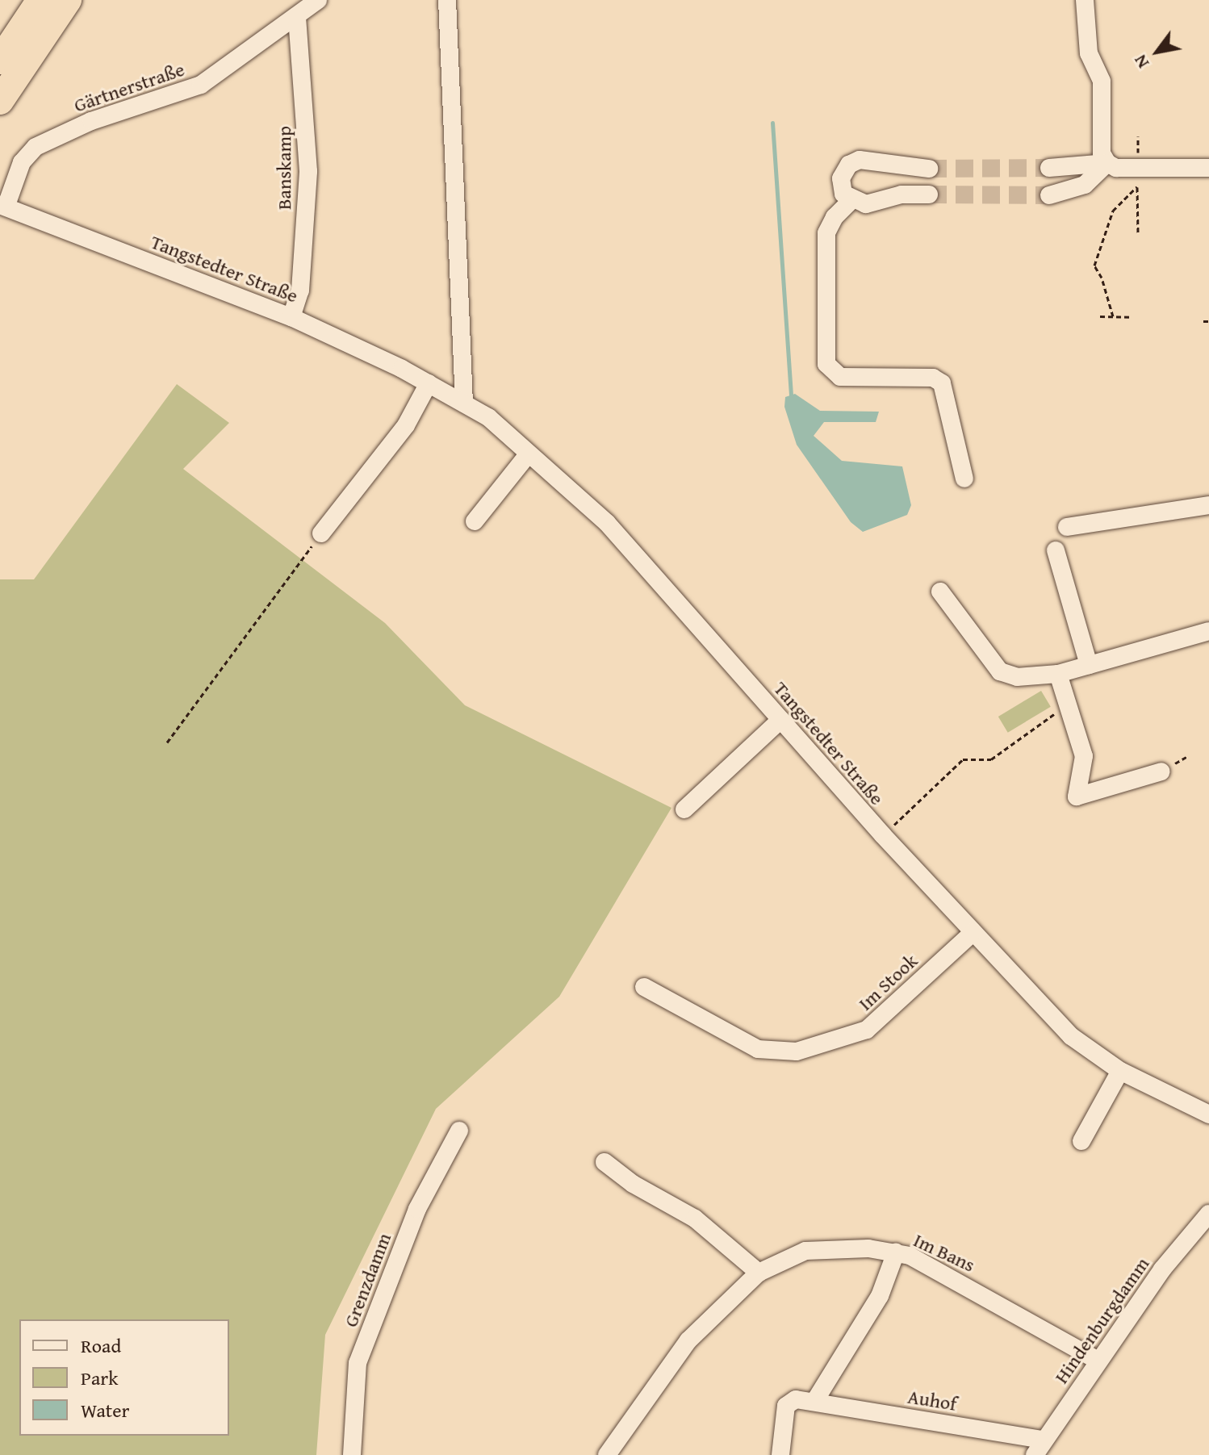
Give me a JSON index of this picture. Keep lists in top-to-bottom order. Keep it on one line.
{"streets":{"street":["Gärtnerstraße","Banskamp","Tangstedter Straße","Im Stook","Im Bans","Grenzdamm","Hindenburgdamm","Auhof"]},"crossings":[["Gärtnerstraße","Banskamp"],["Gärtnerstraße","Tangstedter Straße"],["Banskamp","Tangstedter Straße"],["Tangstedter Straße","Im Stook"],["Im Bans","Hindenburgdamm"],["Hindenburgdamm","Auhof"]],"legend":["Road","Park","Water"],"north":"bottom left"}
